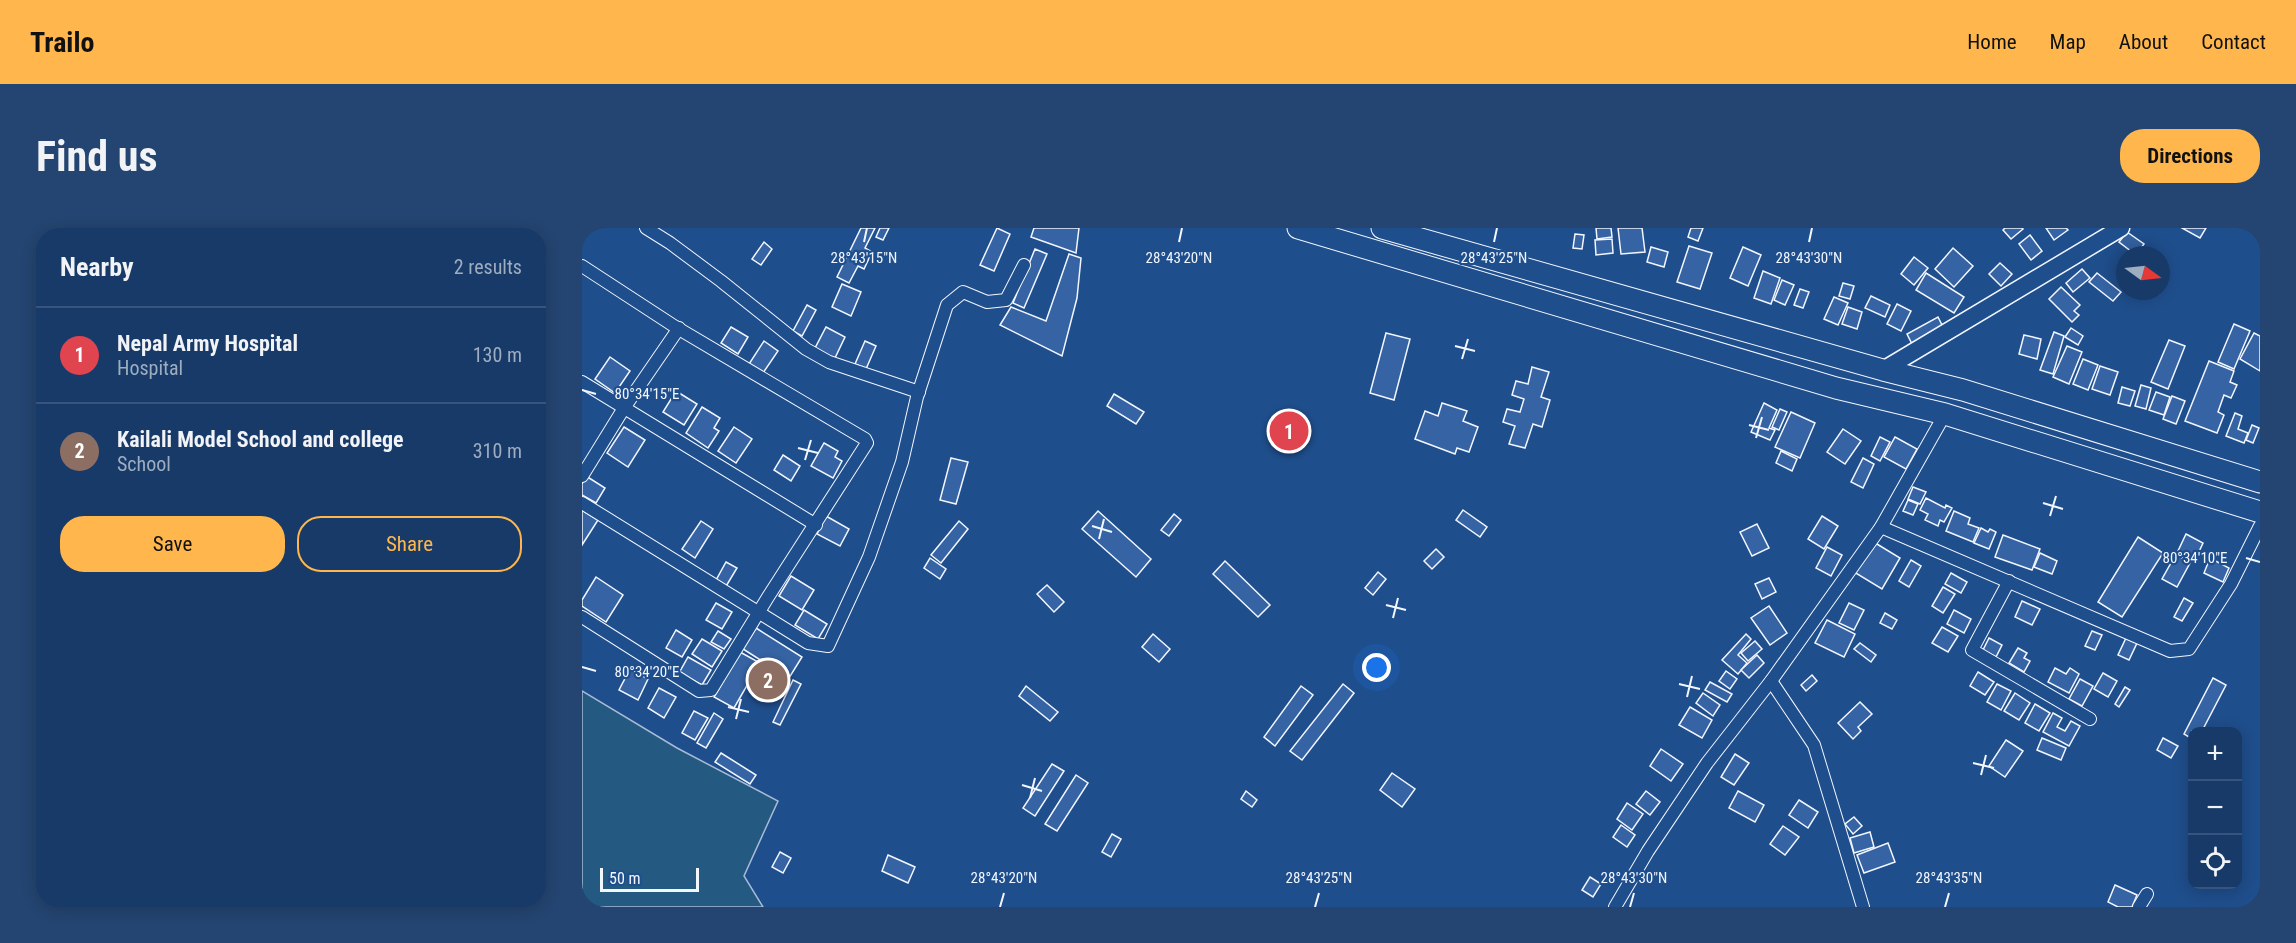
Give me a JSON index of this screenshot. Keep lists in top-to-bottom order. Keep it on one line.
{"scale_bar":"50 m","north":"right","page":{"header":"Trailo","nav":["Home","Map","About","Contact"],"buttons":["Directions",["Save","Share"]],"title":"Find us","heading":["Nearby","2 results"],"list":[{"mark":"1","name":"Nepal Army Hospital","note":"Hospital","value":"130 m"},{"mark":"2","name":"Kailali Model School and college","note":"School","value":"310 m"}],"pins":["1","2"],"map_buttons":["+","−"],"scale":"50 m"},"coordinates":["28°43'15\"N","28°43'20\"N","28°43'25\"N","28°43'30\"N","80°34'15\"E","80°34'10\"E","80°34'20\"E","28°43'35\"N"]}
